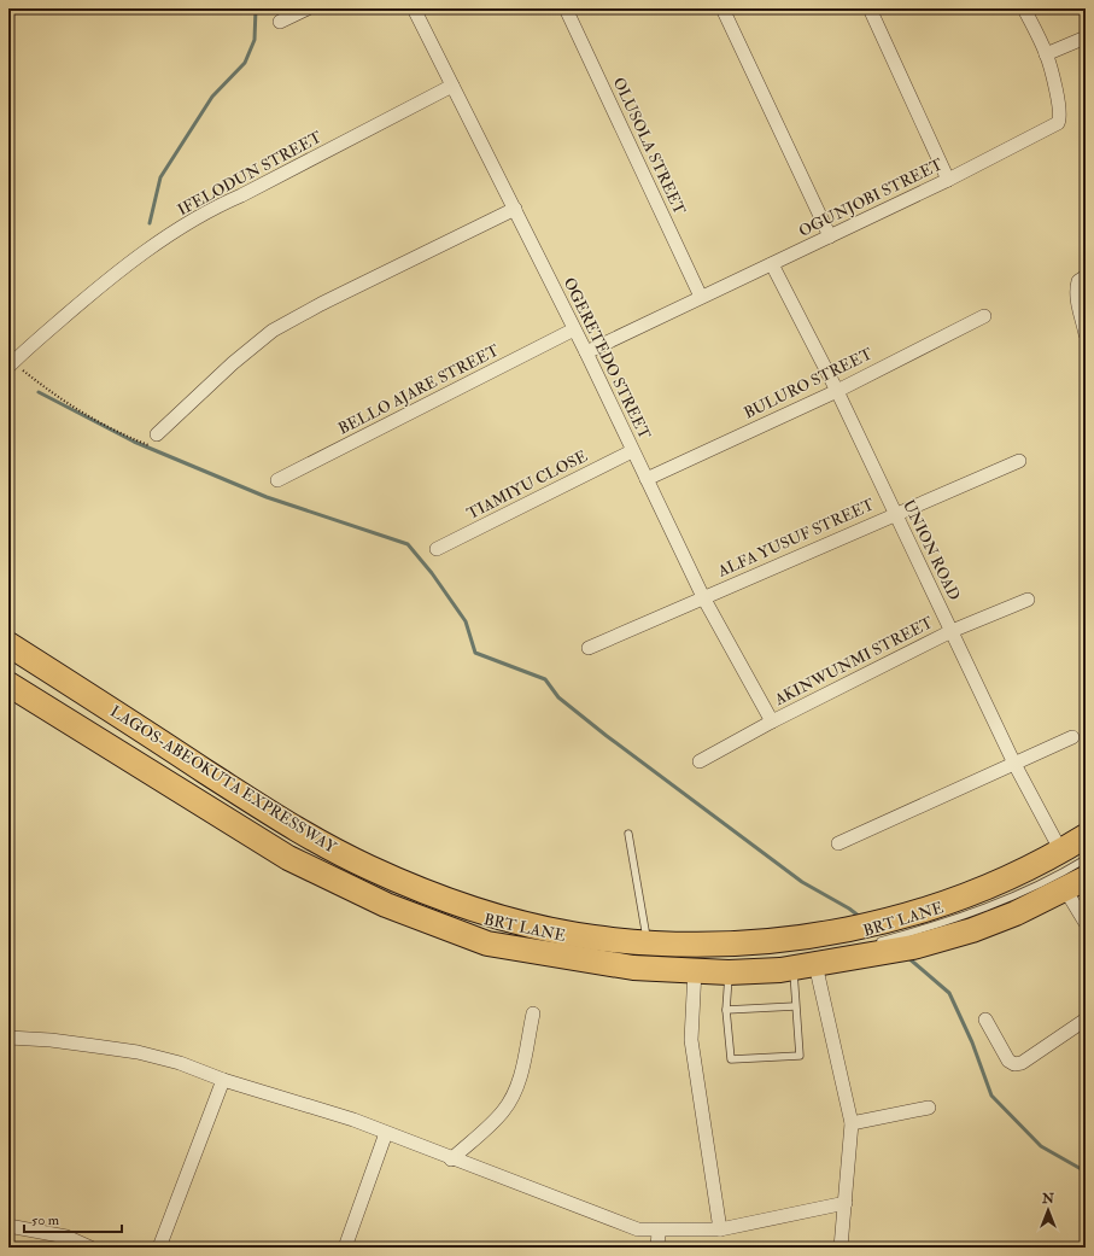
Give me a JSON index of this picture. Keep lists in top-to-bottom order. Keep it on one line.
{"streets":{"highway":["LAGOS-ABEOKUTA EXPRESSWAY"],"street":["OLUSOLA STREET","IFELODUN STREET","OGUNJOBI STREET","OGERETEDO STREET","BULURO STREET","BELLO AJARE STREET","TIAMIYU CLOSE","ALFA YUSUF STREET","UNION ROAD","AKINWUNMI STREET"],"lane":["BRT LANE"]},"crossings":[["OLUSOLA STREET","OGUNJOBI STREET"],["IFELODUN STREET","OGERETEDO STREET"],["OGUNJOBI STREET","OGERETEDO STREET"],["OGUNJOBI STREET","UNION ROAD"],["OGERETEDO STREET","BULURO STREET"],["OGERETEDO STREET","BELLO AJARE STREET"],["OGERETEDO STREET","TIAMIYU CLOSE"],["OGERETEDO STREET","ALFA YUSUF STREET"],["OGERETEDO STREET","AKINWUNMI STREET"],["BULURO STREET","UNION ROAD"],["ALFA YUSUF STREET","UNION ROAD"],["UNION ROAD","AKINWUNMI STREET"],["UNION ROAD","LAGOS-ABEOKUTA EXPRESSWAY"],["LAGOS-ABEOKUTA EXPRESSWAY","BRT LANE"]],"scale_bar":"50 m","north":"top"}
